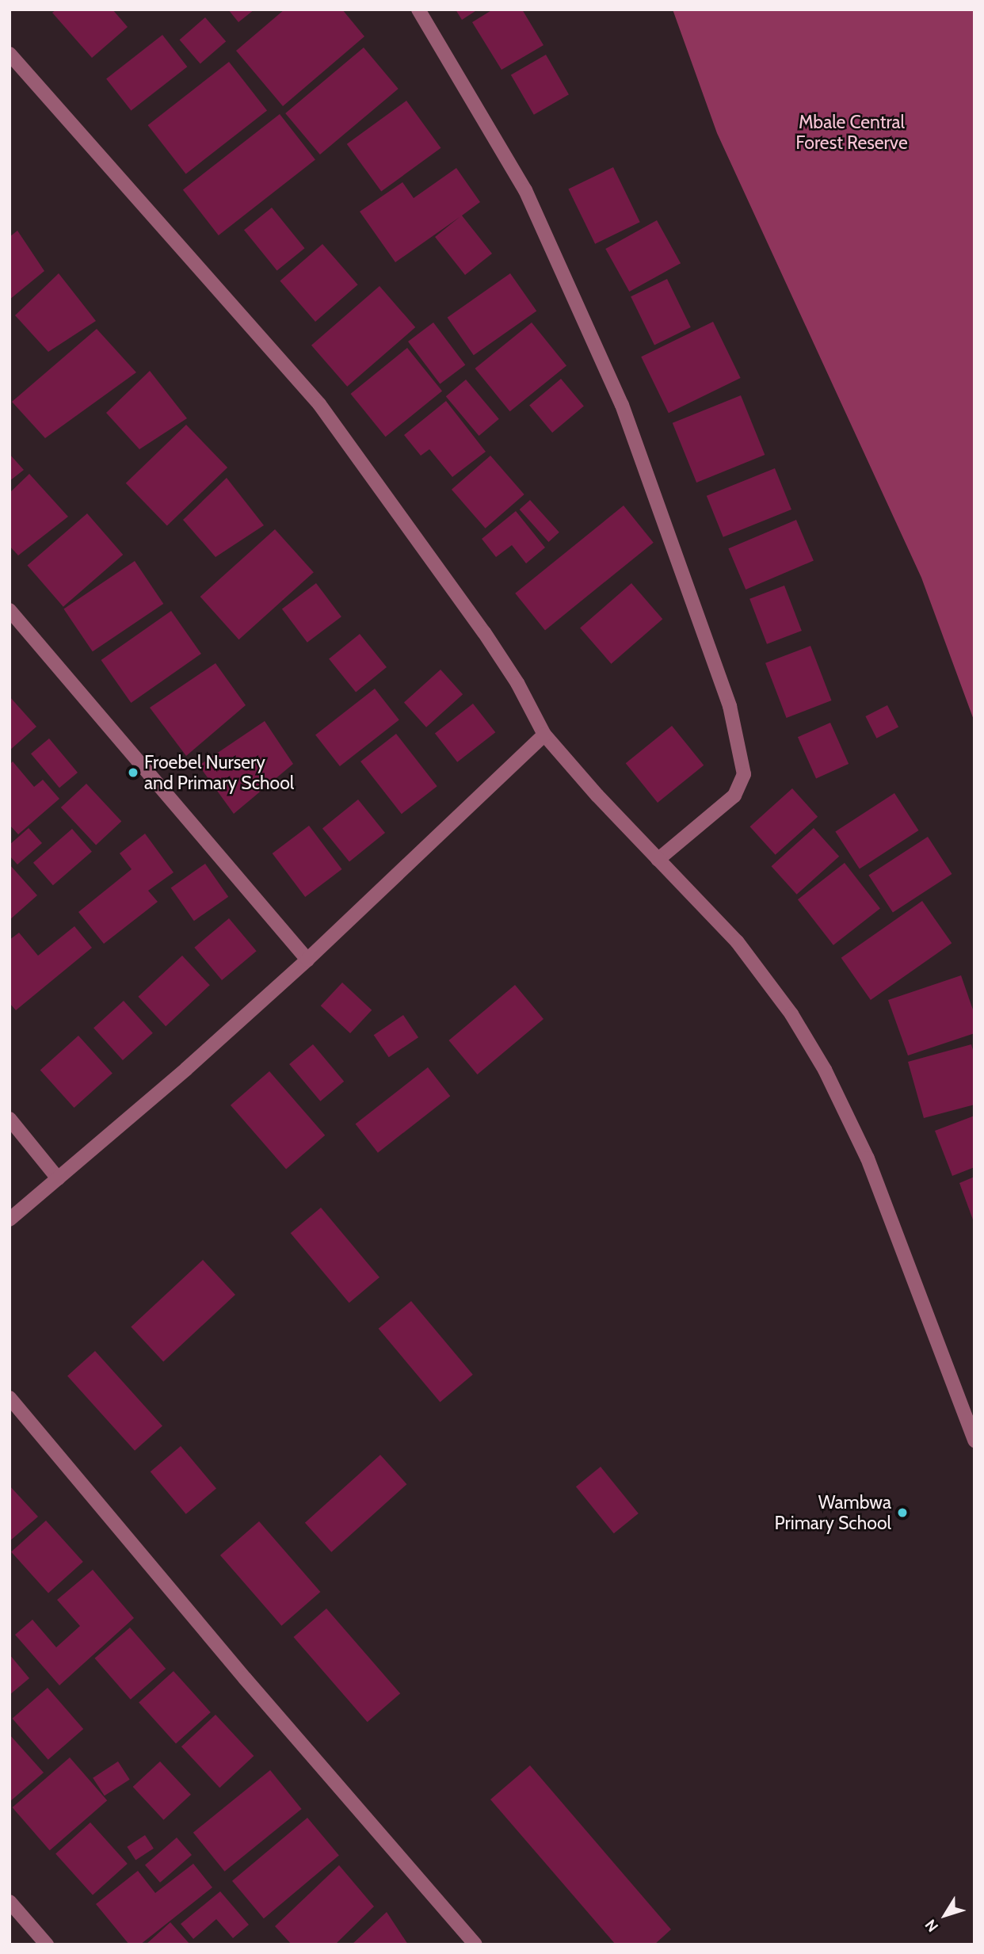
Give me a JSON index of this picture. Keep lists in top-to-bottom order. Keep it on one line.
{"parks":["Mbale Central Forest Reserve"],"places":["Froebel Nursery and Primary School","Wambwa Primary School"],"north":"bottom left"}
